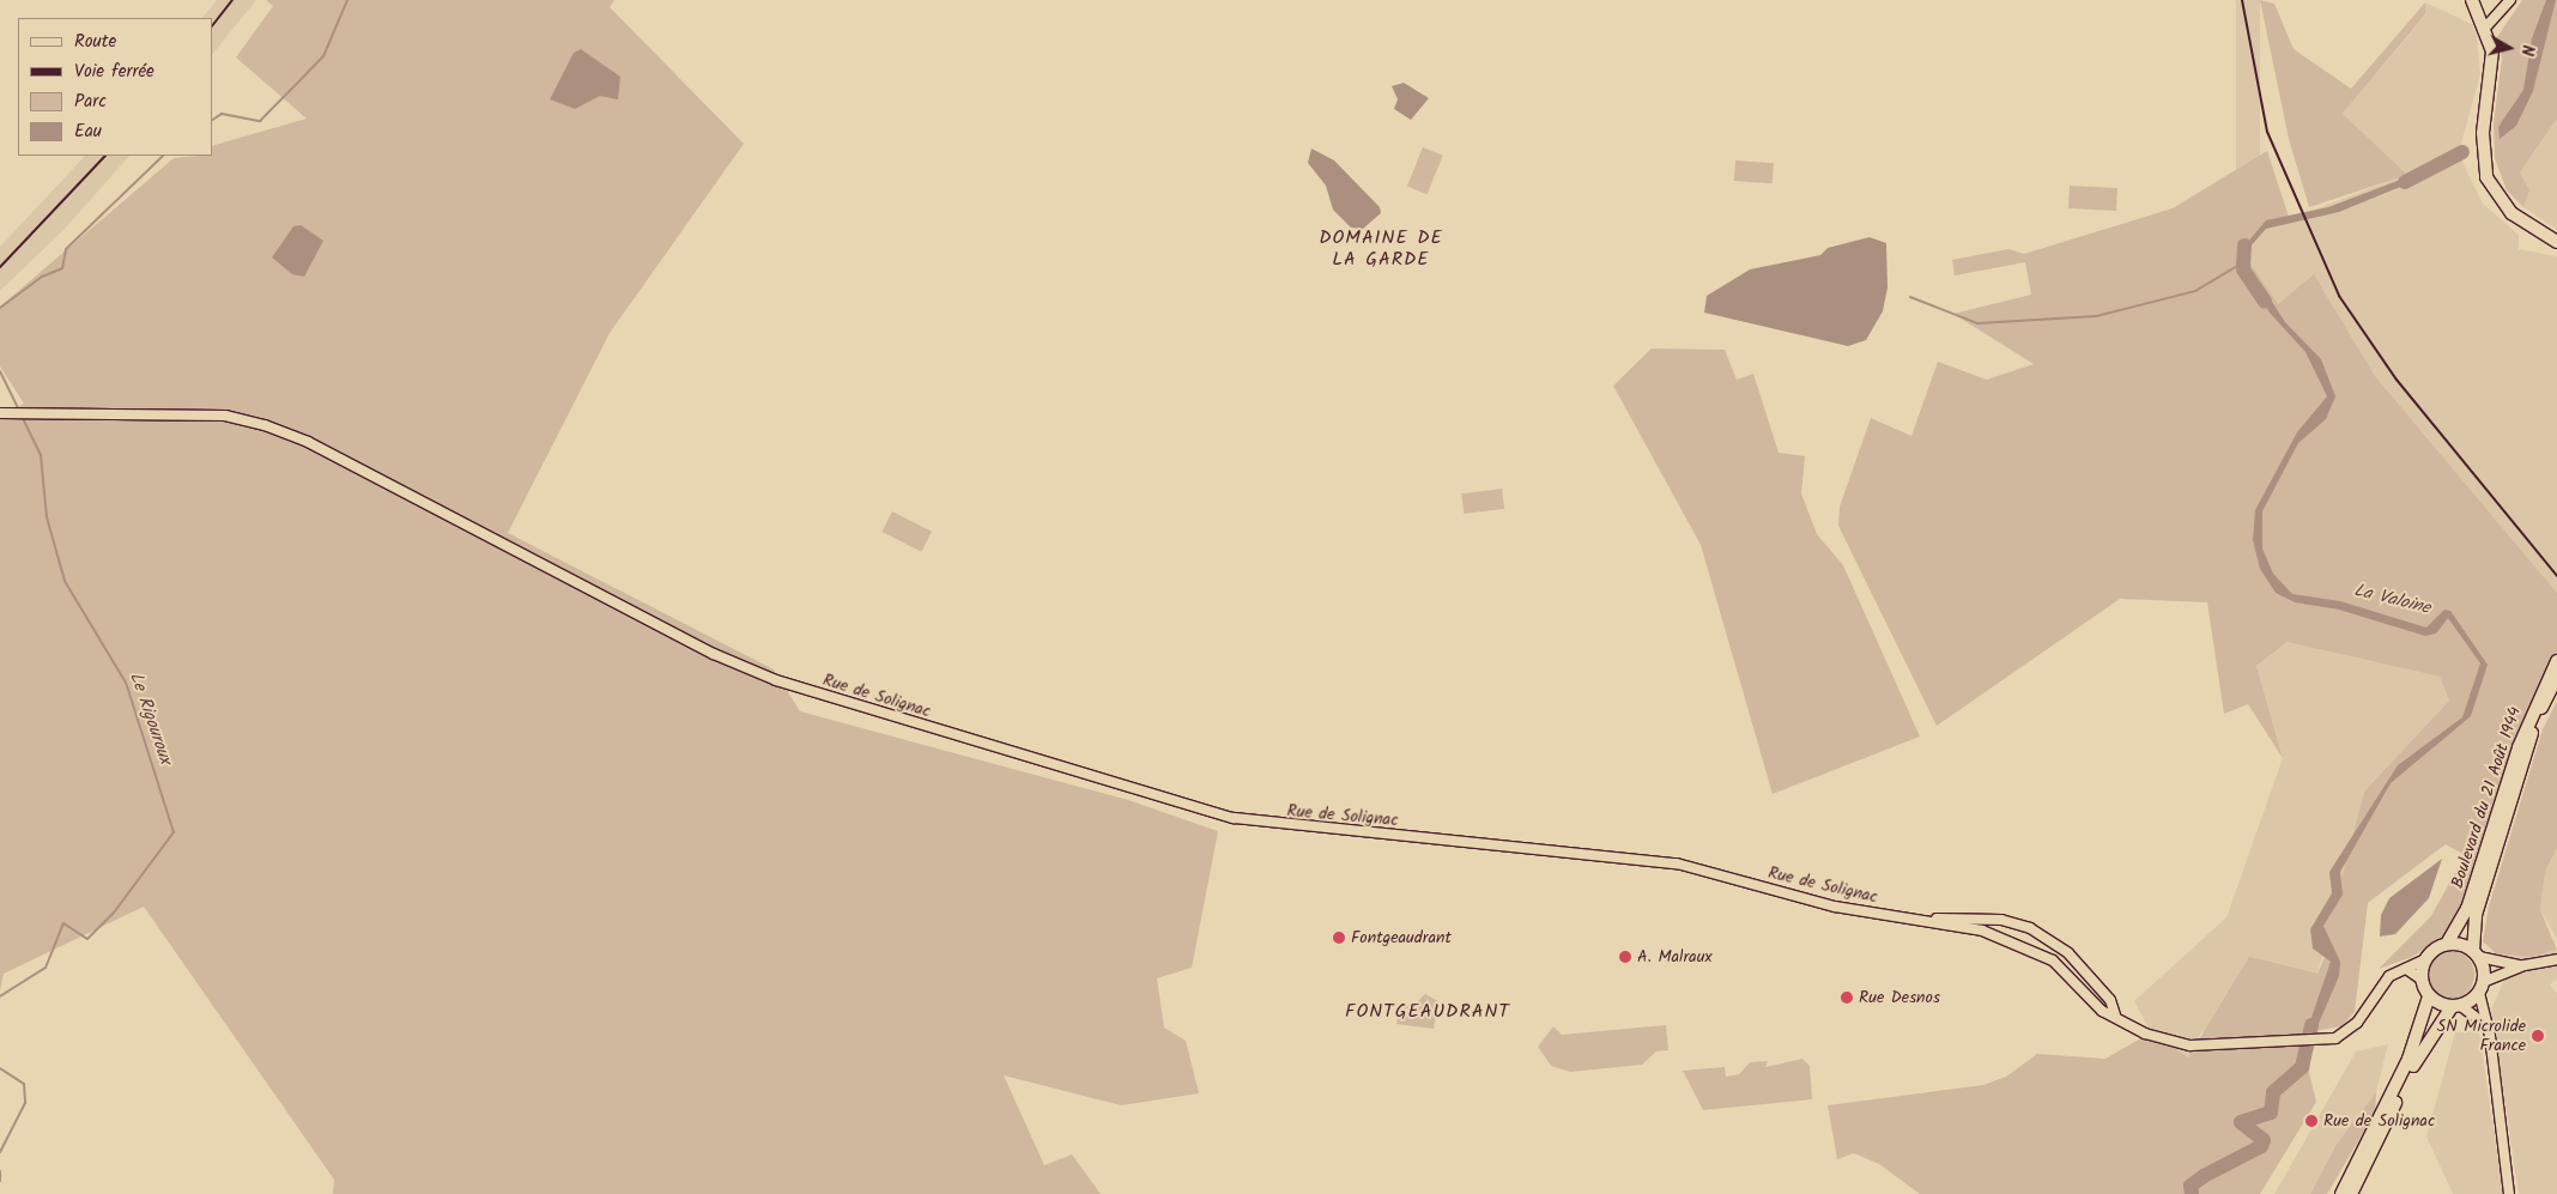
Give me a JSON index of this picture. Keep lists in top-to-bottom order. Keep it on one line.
{"streets":{"main road":["Boulevard du 21 Août 1944"],"street":["Rue de Solignac"]},"districts":["DOMAINE DE LA GARDE","FONTGEAUDRANT"],"water":["La Valoine","Le Rigouroux"],"places":["Fontgeaudrant","A. Malraux","Rue Desnos","SN Microlide France","Rue de Solignac"],"legend":["Route","Voie ferrée","Parc","Eau"],"north":"right"}
